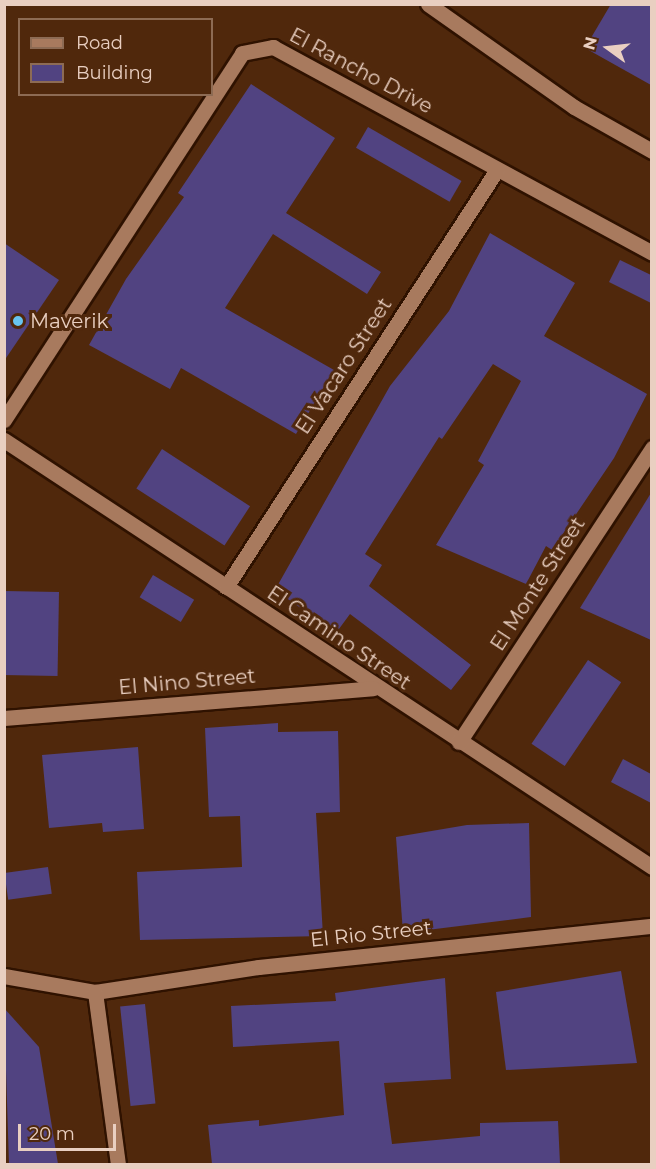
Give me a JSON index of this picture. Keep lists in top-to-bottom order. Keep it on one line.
{"streets":{"street":["El Rancho Drive","El Vacaro Street","El Monte Street","El Camino Street","El Nino Street","El Rio Street"]},"crossings":[["El Rancho Drive","El Vacaro Street"],["El Vacaro Street","El Camino Street"],["El Monte Street","El Camino Street"],["El Camino Street","El Nino Street"]],"places":["Maverik"],"legend":["Road","Building"],"scale_bar":"20 m","north":"left"}
